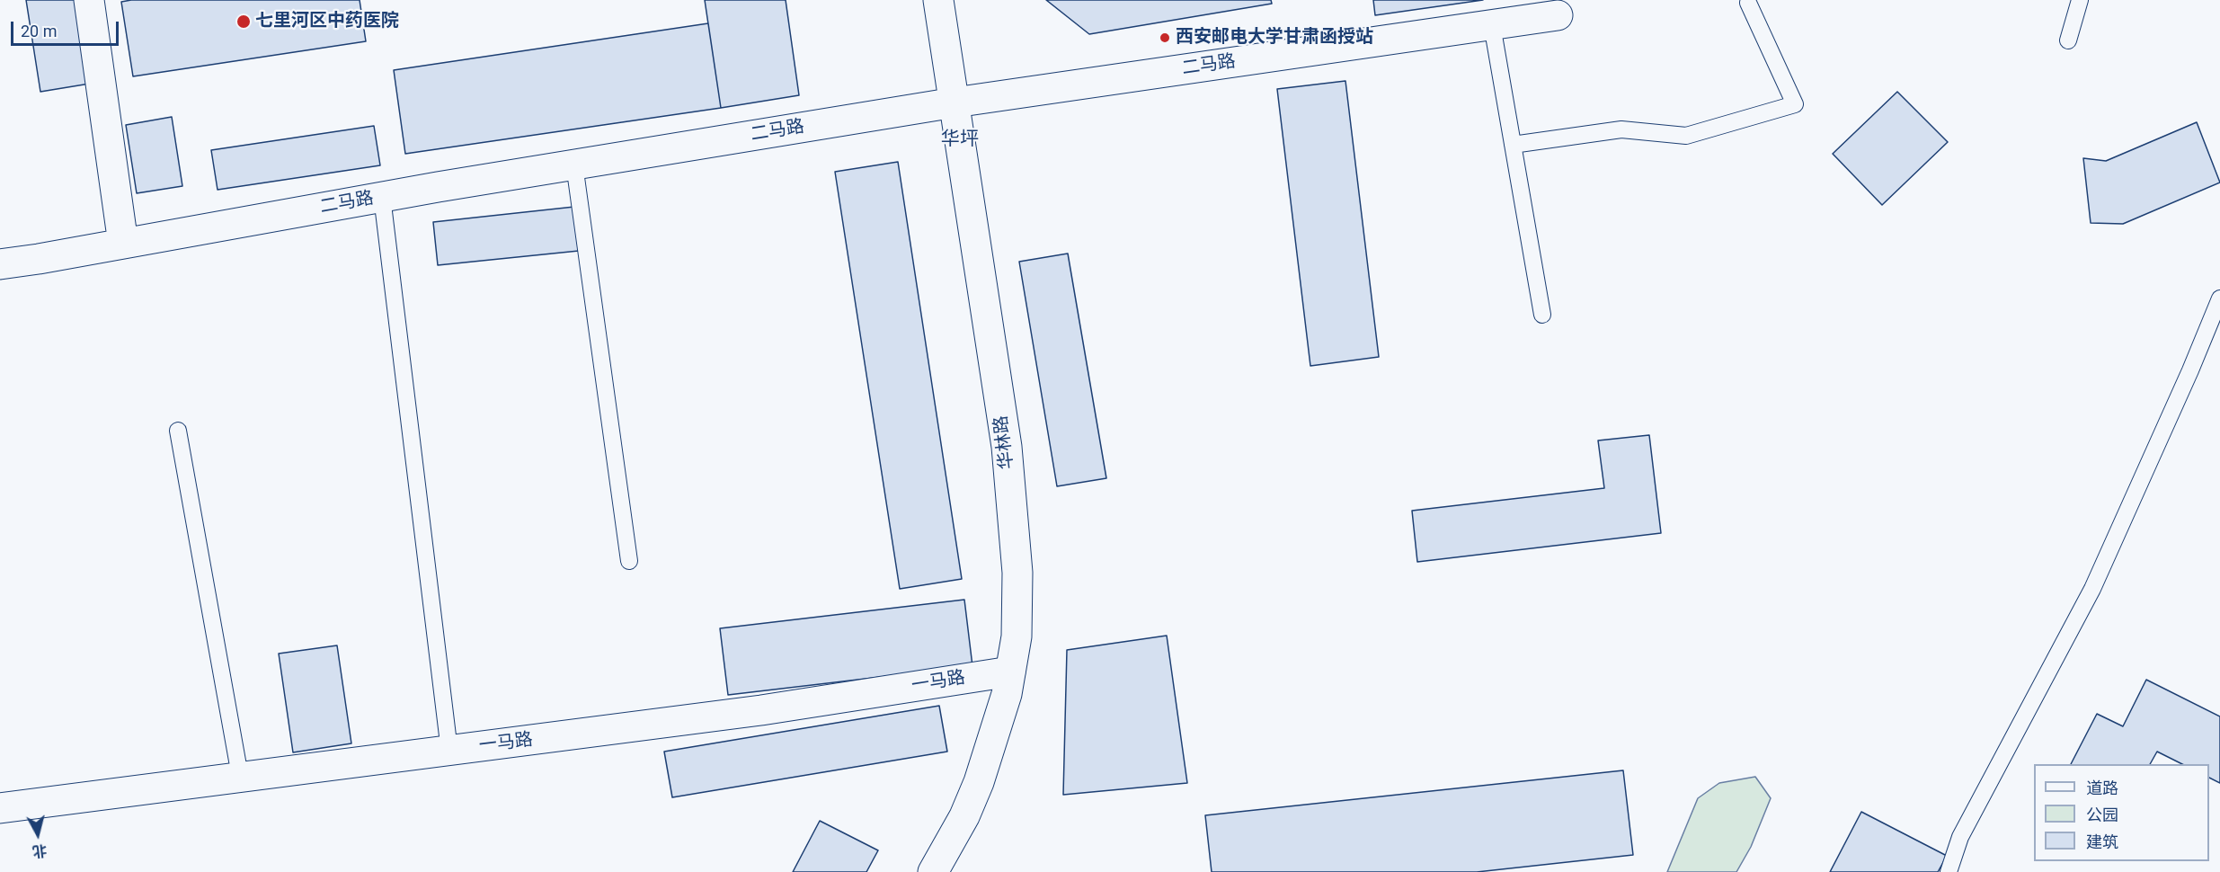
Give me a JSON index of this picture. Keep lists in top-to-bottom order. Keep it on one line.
{"streets":{"street":["二马路","华林路","一马路"]},"crossings":[["二马路","华林路"],["华林路","一马路"]],"districts":["华坪"],"places":["七里河区中药医院","西安邮电大学甘肃函授站"],"legend":["道路","公园","建筑"],"scale_bar":"20 m","north":"bottom"}
